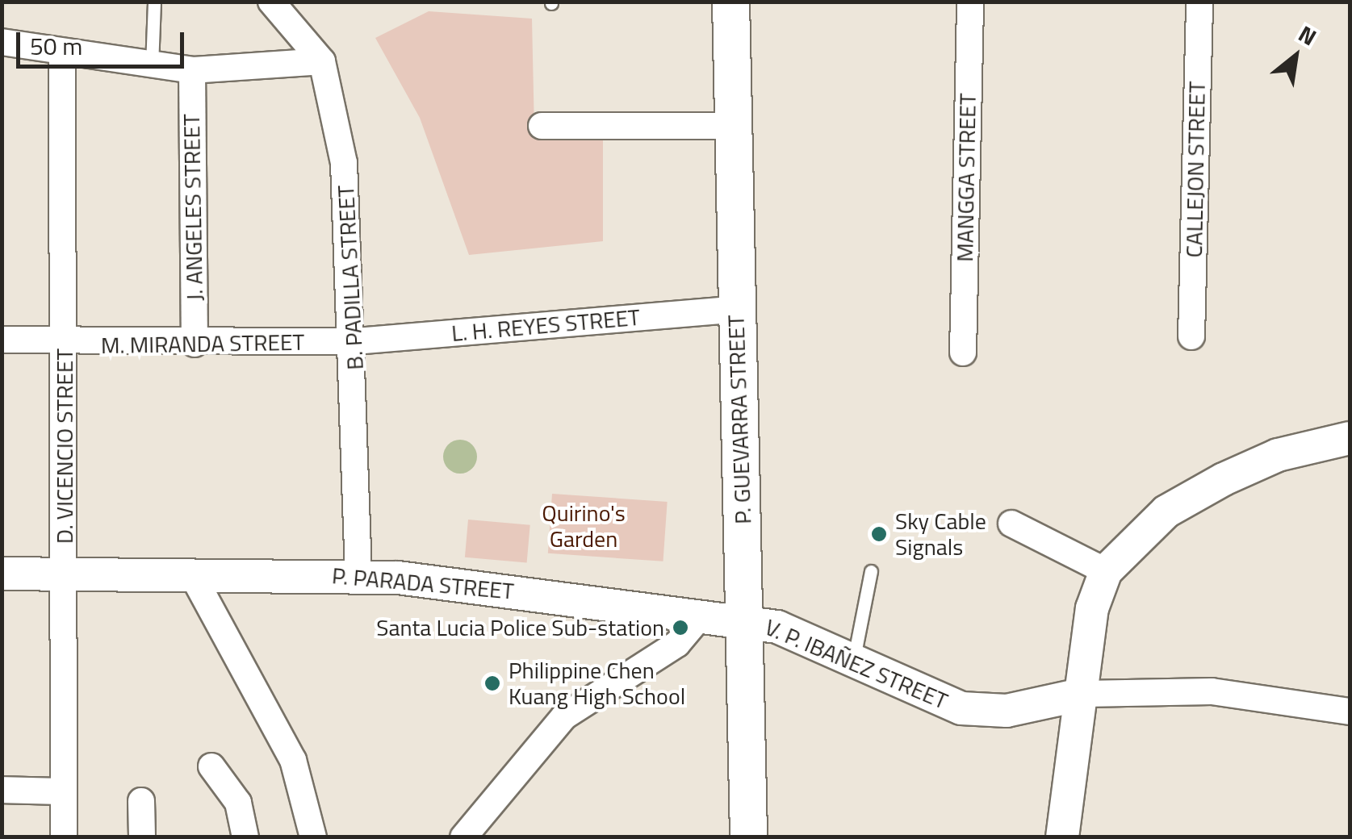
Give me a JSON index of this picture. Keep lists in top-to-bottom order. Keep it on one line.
{"streets":{"main road":["P. GUEVARRA STREET"],"street":["CALLEJON STREET","MANGGA STREET","J. ANGELES STREET","B. PADILLA STREET","L. H. REYES STREET","M. MIRANDA STREET","D. VICENCIO STREET","P. PARADA STREET","V. P. IBAÑEZ STREET"]},"crossings":[["J. ANGELES STREET","M. MIRANDA STREET"],["B. PADILLA STREET","L. H. REYES STREET"],["B. PADILLA STREET","M. MIRANDA STREET"],["B. PADILLA STREET","P. PARADA STREET"],["L. H. REYES STREET","M. MIRANDA STREET"],["L. H. REYES STREET","P. GUEVARRA STREET"],["M. MIRANDA STREET","D. VICENCIO STREET"],["P. GUEVARRA STREET","P. PARADA STREET"],["P. GUEVARRA STREET","V. P. IBAÑEZ STREET"],["D. VICENCIO STREET","P. PARADA STREET"],["P. PARADA STREET","V. P. IBAÑEZ STREET"]],"parks":["Quirino's Garden"],"places":["Sky Cable Signals","Santa Lucia Police Sub-station","Philippine Chen Kuang High School"],"scale_bar":"50 m","north":"top right"}
